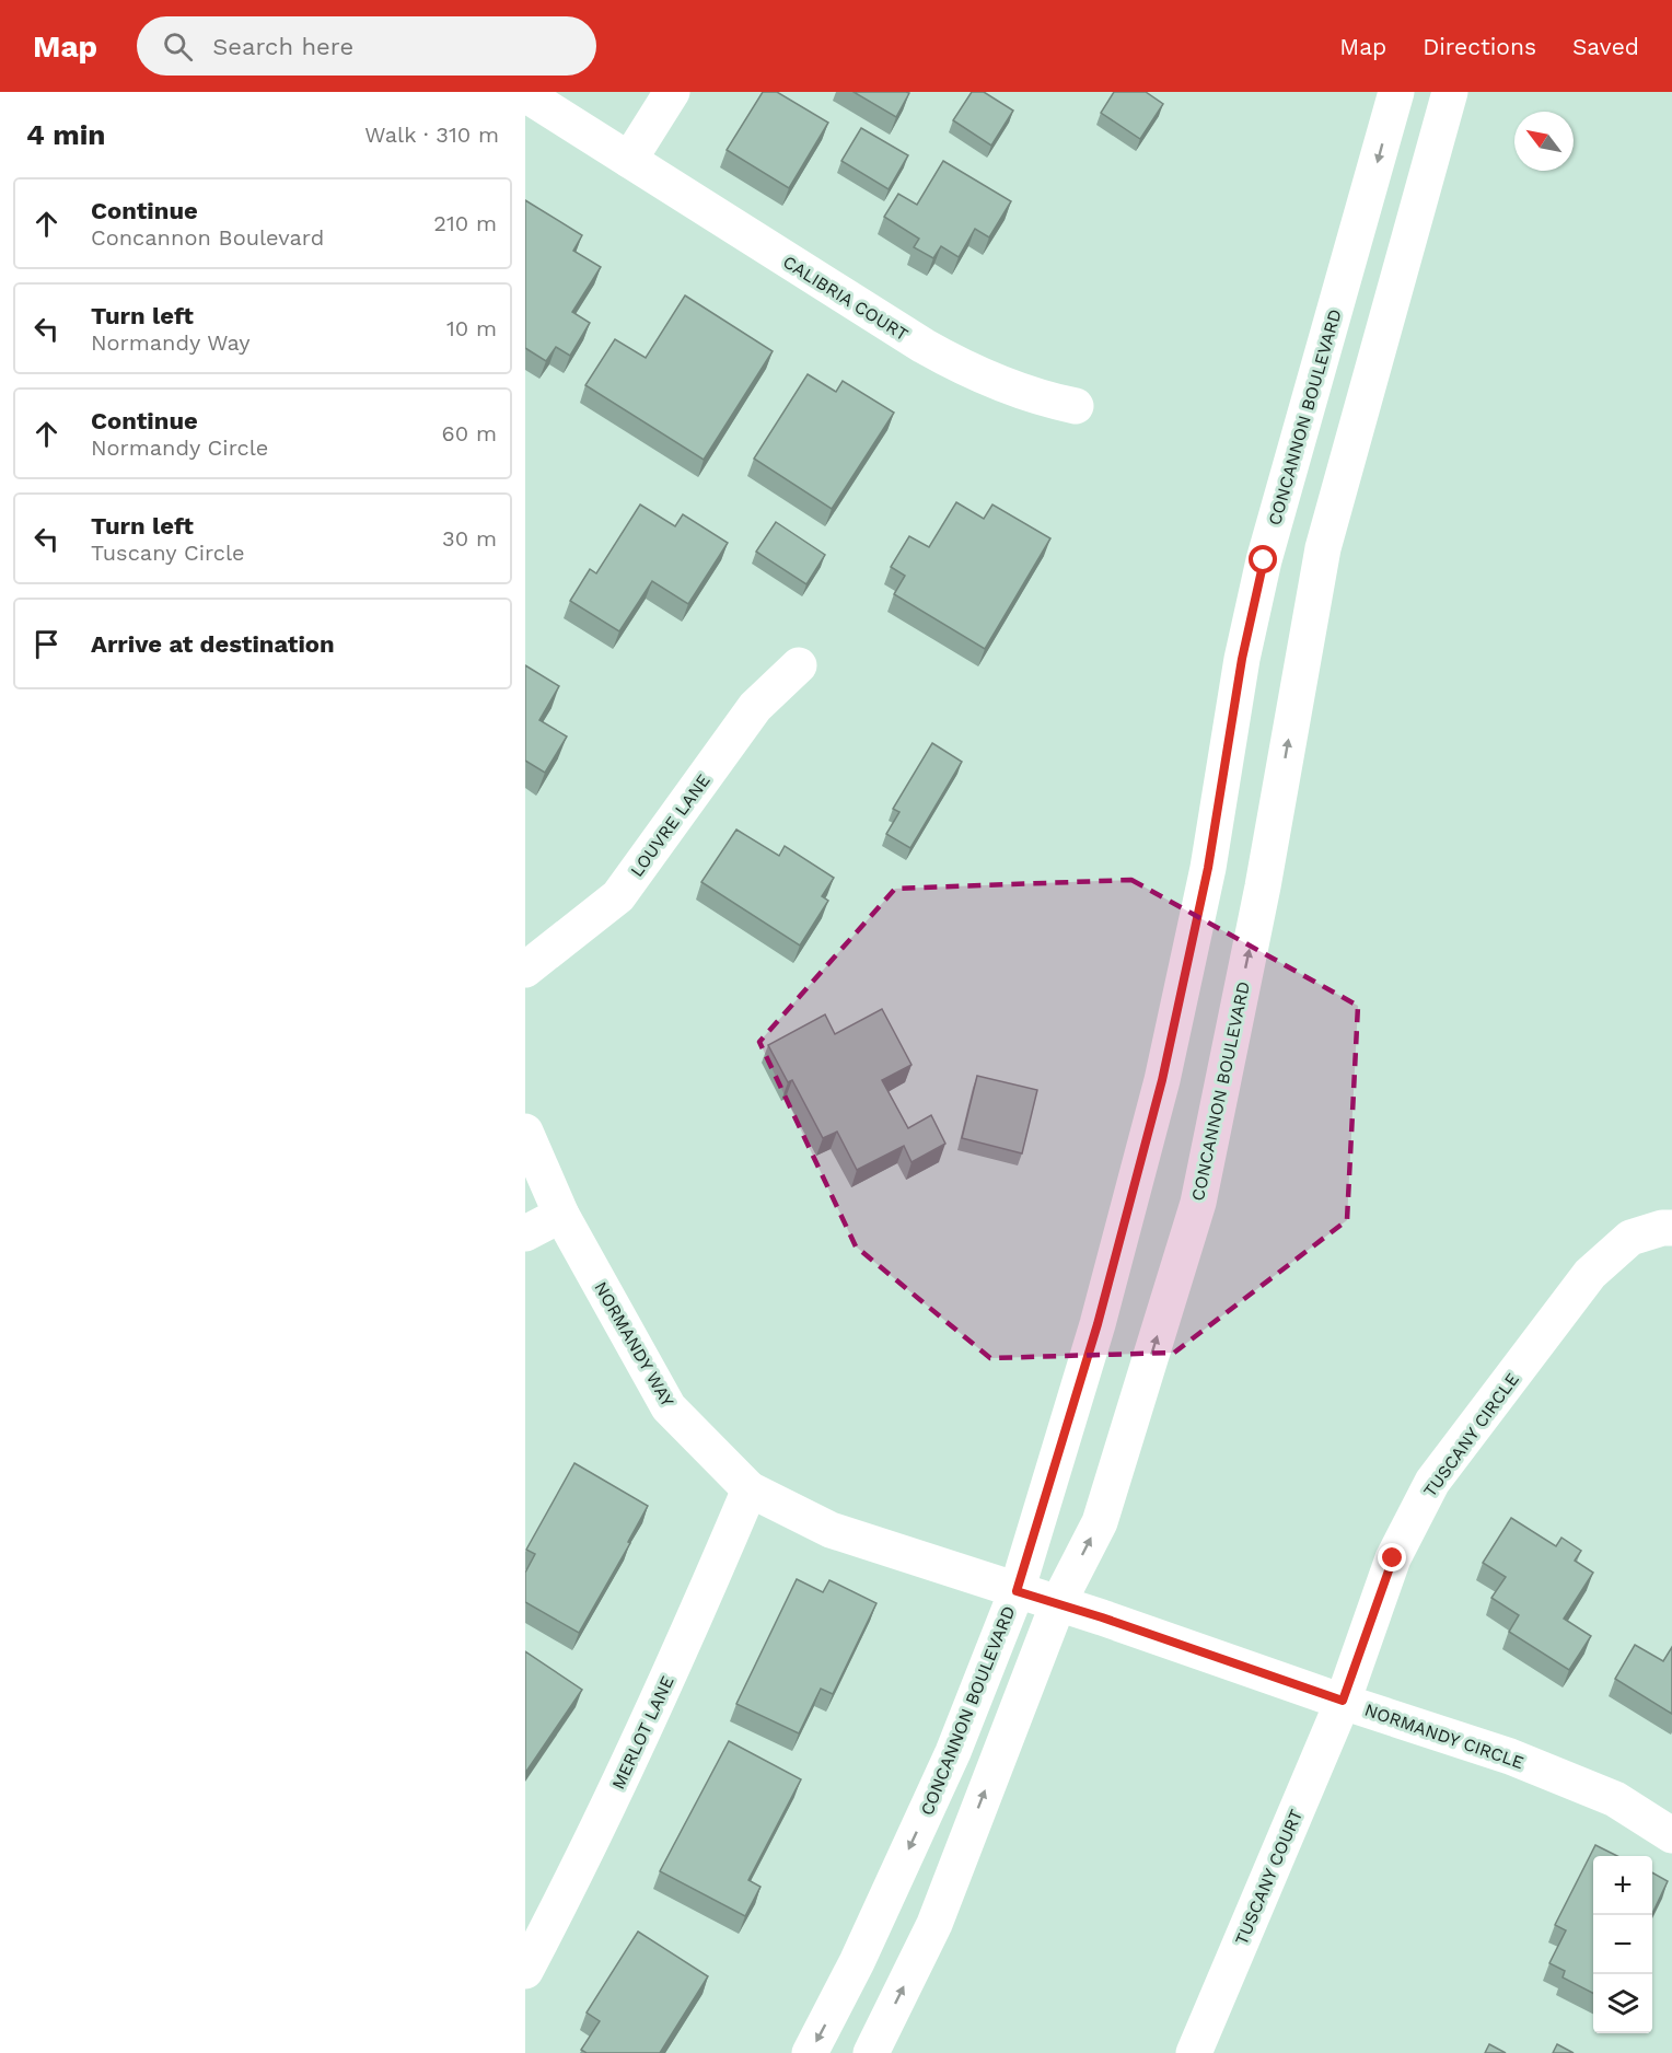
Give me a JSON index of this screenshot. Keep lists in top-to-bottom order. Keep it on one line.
{"streets":{"street":["CALIBRIA COURT","CONCANNON BOULEVARD","LOUVRE LANE","NORMANDY WAY","TUSCANY CIRCLE","MERLOT LANE","NORMANDY CIRCLE","TUSCANY COURT"]},"crossings":[["CONCANNON BOULEVARD","NORMANDY WAY"],["CONCANNON BOULEVARD","NORMANDY CIRCLE"],["NORMANDY WAY","MERLOT LANE"],["NORMANDY WAY","NORMANDY CIRCLE"],["TUSCANY CIRCLE","NORMANDY CIRCLE"],["TUSCANY CIRCLE","TUSCANY COURT"],["NORMANDY CIRCLE","TUSCANY COURT"]],"north":"top left","page":{"header":"Map","search":"Search here","nav":["Map","Directions","Saved"],"heading":["4 min","Walk · 310 m"],"list":[["Continue","Concannon Boulevard","210 m"],["Turn left","Normandy Way","10 m"],["Continue","Normandy Circle","60 m"],["Turn left","Tuscany Circle","30 m"],"Arrive at destination"],"map_buttons":["+","−"]}}
